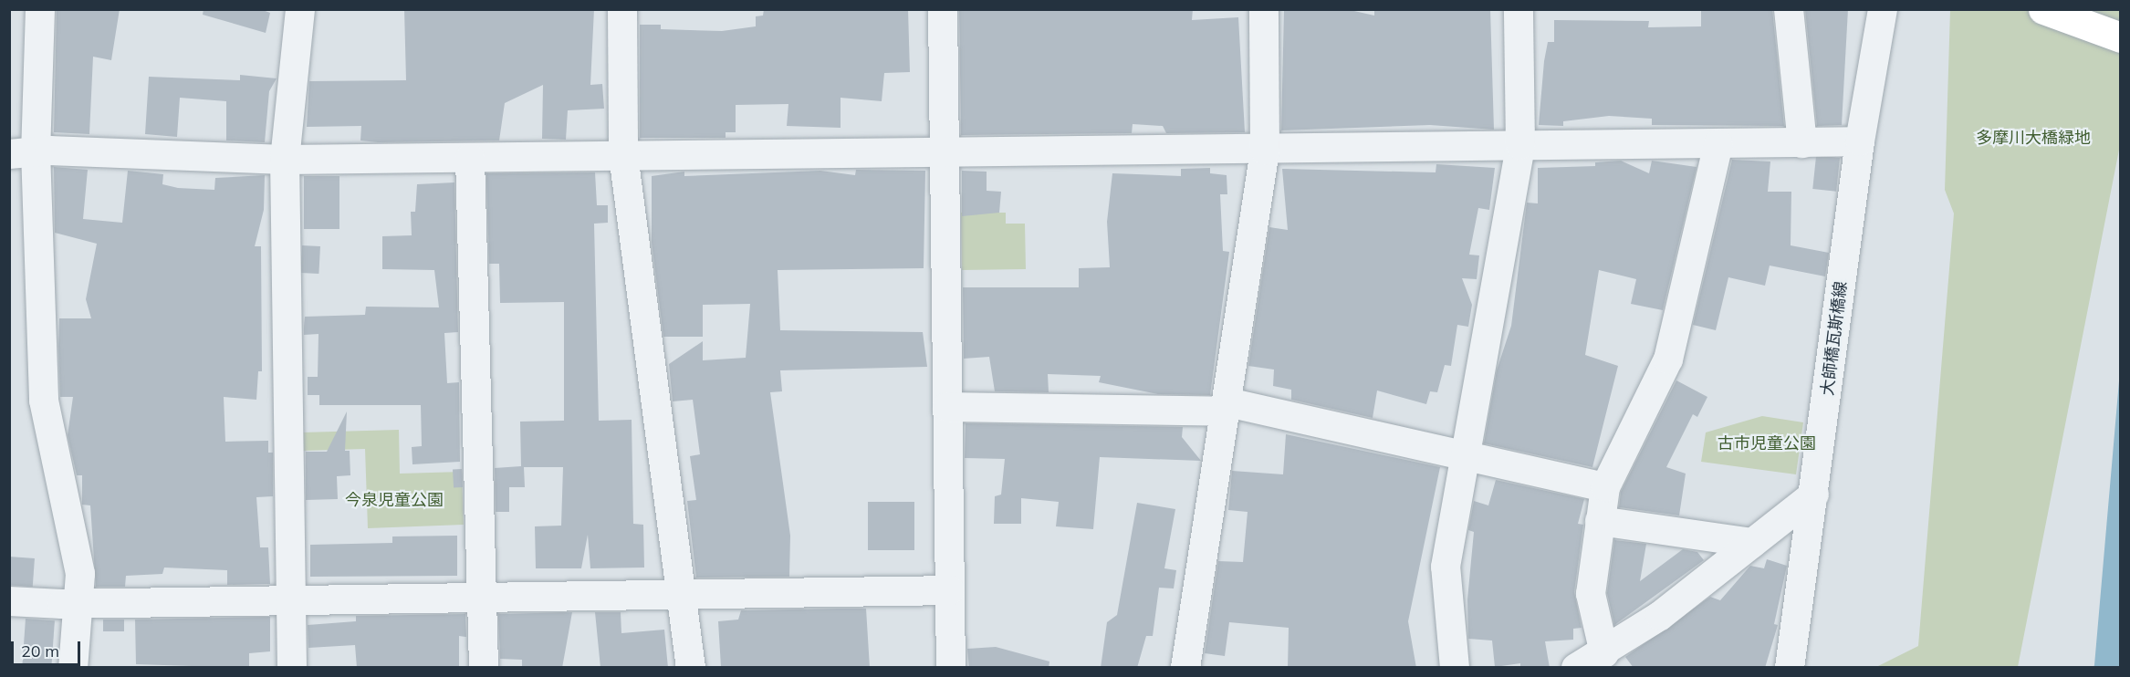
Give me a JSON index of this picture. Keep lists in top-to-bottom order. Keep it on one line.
{"streets":{"street":["大師橋瓦斯橋線"]},"parks":["多摩川大橋緑地","古市児童公園","今泉児童公園"],"scale_bar":"20 m"}
